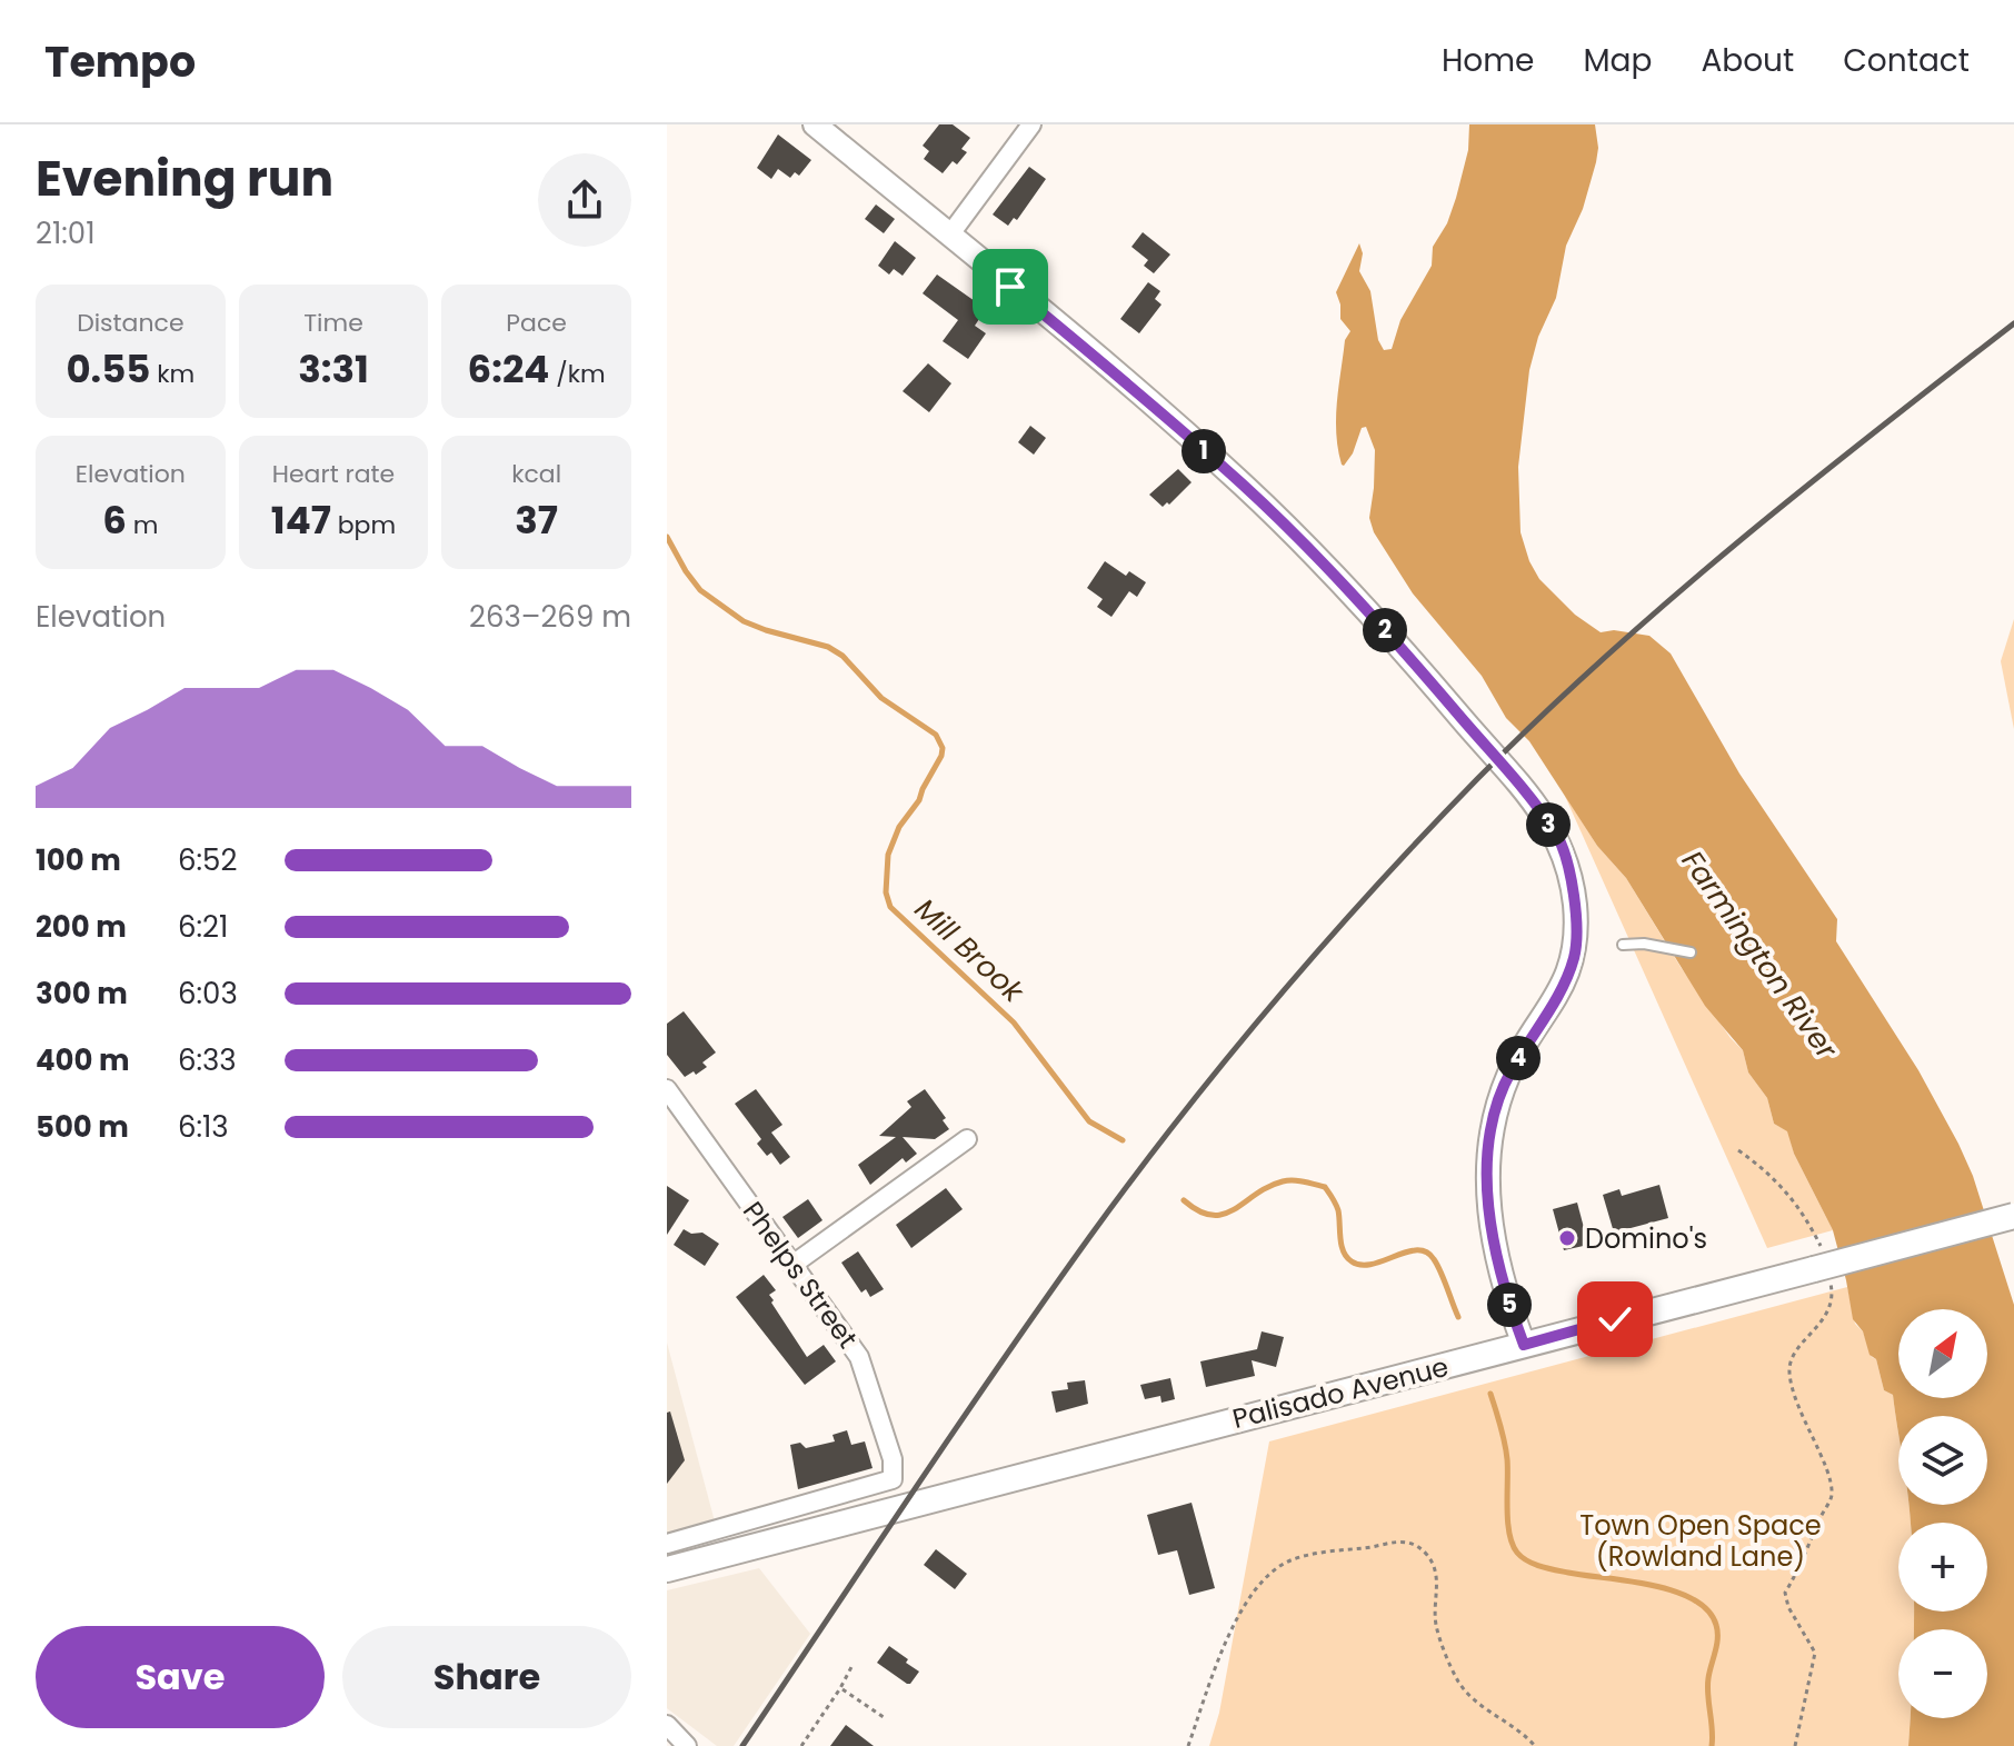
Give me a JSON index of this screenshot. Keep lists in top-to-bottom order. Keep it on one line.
{"streets":{"main road":["Palisado Avenue"],"street":["Phelps Street"]},"water":["Mill Brook","Farmington River"],"parks":["Town Open Space (Rowland Lane)"],"places":["Domino's"],"north":"top right","page":{"header":"Tempo","nav":["Home","Map","About","Contact"],"heading":["Evening run","21:01"],"stats":[["Distance","0.55 km"],["Time","3:31"],["Pace","6:24 /km"],["Elevation","6 m"],["Heart rate","147 bpm"],["kcal","37"]],"pins":["1","2","3","4","5"],"chart":["Elevation","263–269 m"],"list":[{"name":"100 m","note":"6:52"},{"name":"200 m","note":"6:21"},{"name":"300 m","note":"6:03"},{"name":"400 m","note":"6:33"},{"name":"500 m","note":"6:13"}],"map_buttons":["+","−"],"buttons":["Save","Share"]}}
